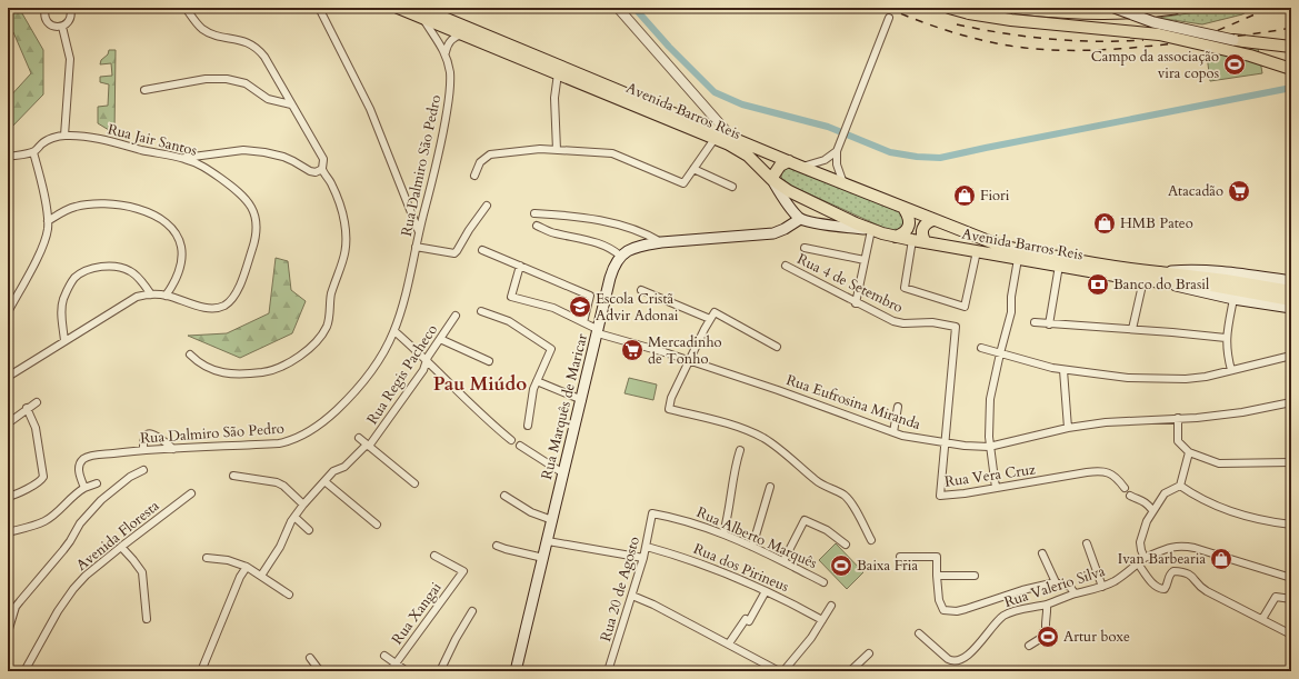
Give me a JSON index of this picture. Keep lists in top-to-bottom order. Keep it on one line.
{"streets":{"main road":["Avenida Barros Reis","Rua Marquês de Maricar"],"street":["Rua Jair Santos","Rua Dalmiro São Pedro","Rua 4 de Setembro","Rua Regis Pacheco","Rua Eufrosina Miranda","Rua Vera Cruz","Avenida Floresta","Rua Alberto Marquês","Rua dos Pirineus","Rua Valerio Silva","Rua 20 de Agosto","Rua Xangai"]},"crossings":[["Avenida Barros Reis","Rua Dalmiro São Pedro"],["Rua 4 de Setembro","Rua Vera Cruz"],["Rua Eufrosina Miranda","Rua Marquês de Maricar"],["Rua Eufrosina Miranda","Rua Vera Cruz"],["Rua Alberto Marquês","Rua 20 de Agosto"],["Rua dos Pirineus","Rua 20 de Agosto"]],"districts":["Pau Miúdo"],"places":{"sports":["Campo da associação vira copos","Baixa Fria","Artur boxe"],"supermarket":["Atacadão","Mercadinho de Tonho"],"shop":["Fiori","HMB Pateo","Ivan Barbearia"],"bank":["Banco do Brasil"],"school or university":["Escola Cristã Advir Adonai"]}}
